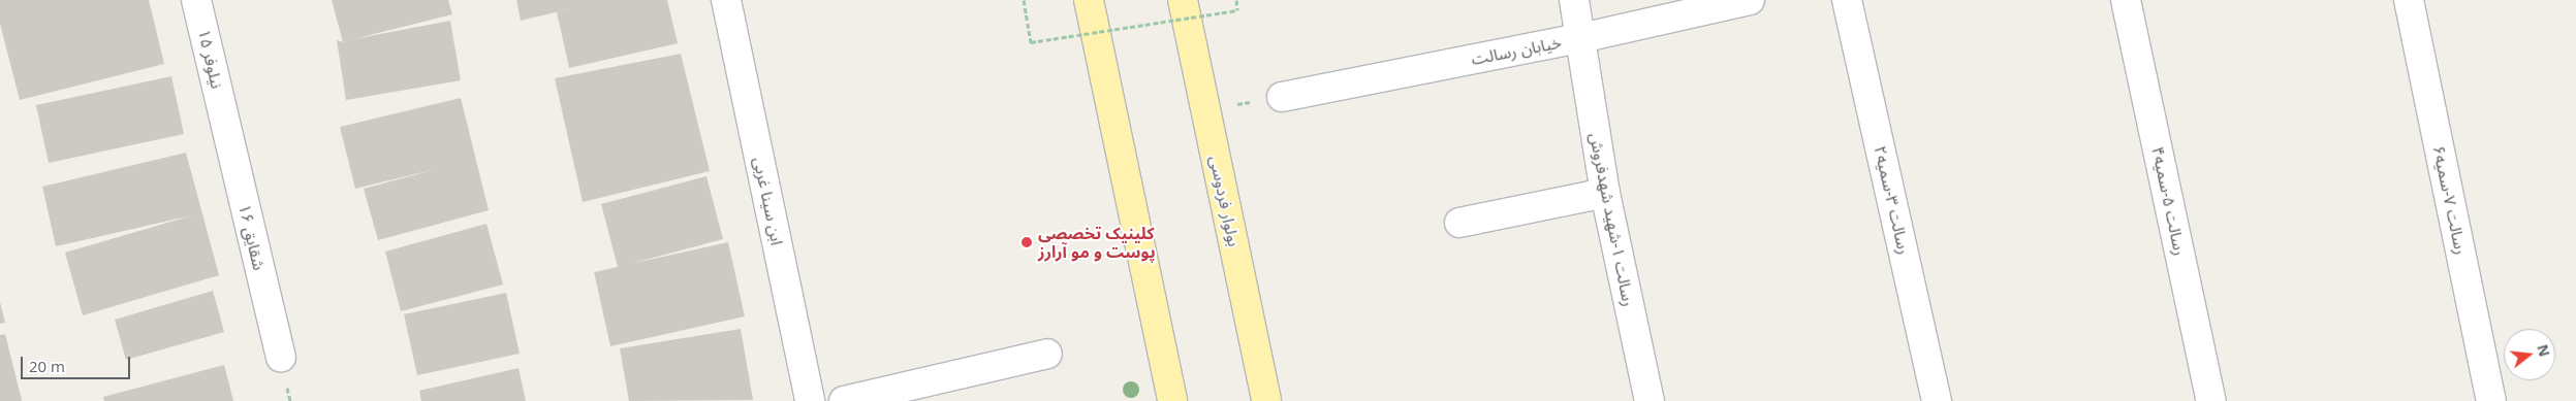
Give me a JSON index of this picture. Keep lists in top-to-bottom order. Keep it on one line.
{"streets":{"main road":["بولوار فردوسی"],"street":["خیابان رسالت","نیلوفر ۱۵","رسالت ۳-سمیه۲","رسالت ۷-سمیه۶","ابن سینا غربی","رسالت ۵-سمیه۴","رسالت ۱-شهید شهدفروش","شقایق ۱۶"]},"crossings":[["خیابان رسالت","رسالت ۱-شهید شهدفروش"],["نیلوفر ۱۵","شقایق ۱۶"]],"places":["کلینیک تخصصی پوست و مو آرارز"],"scale_bar":"20 m","north":"right"}
